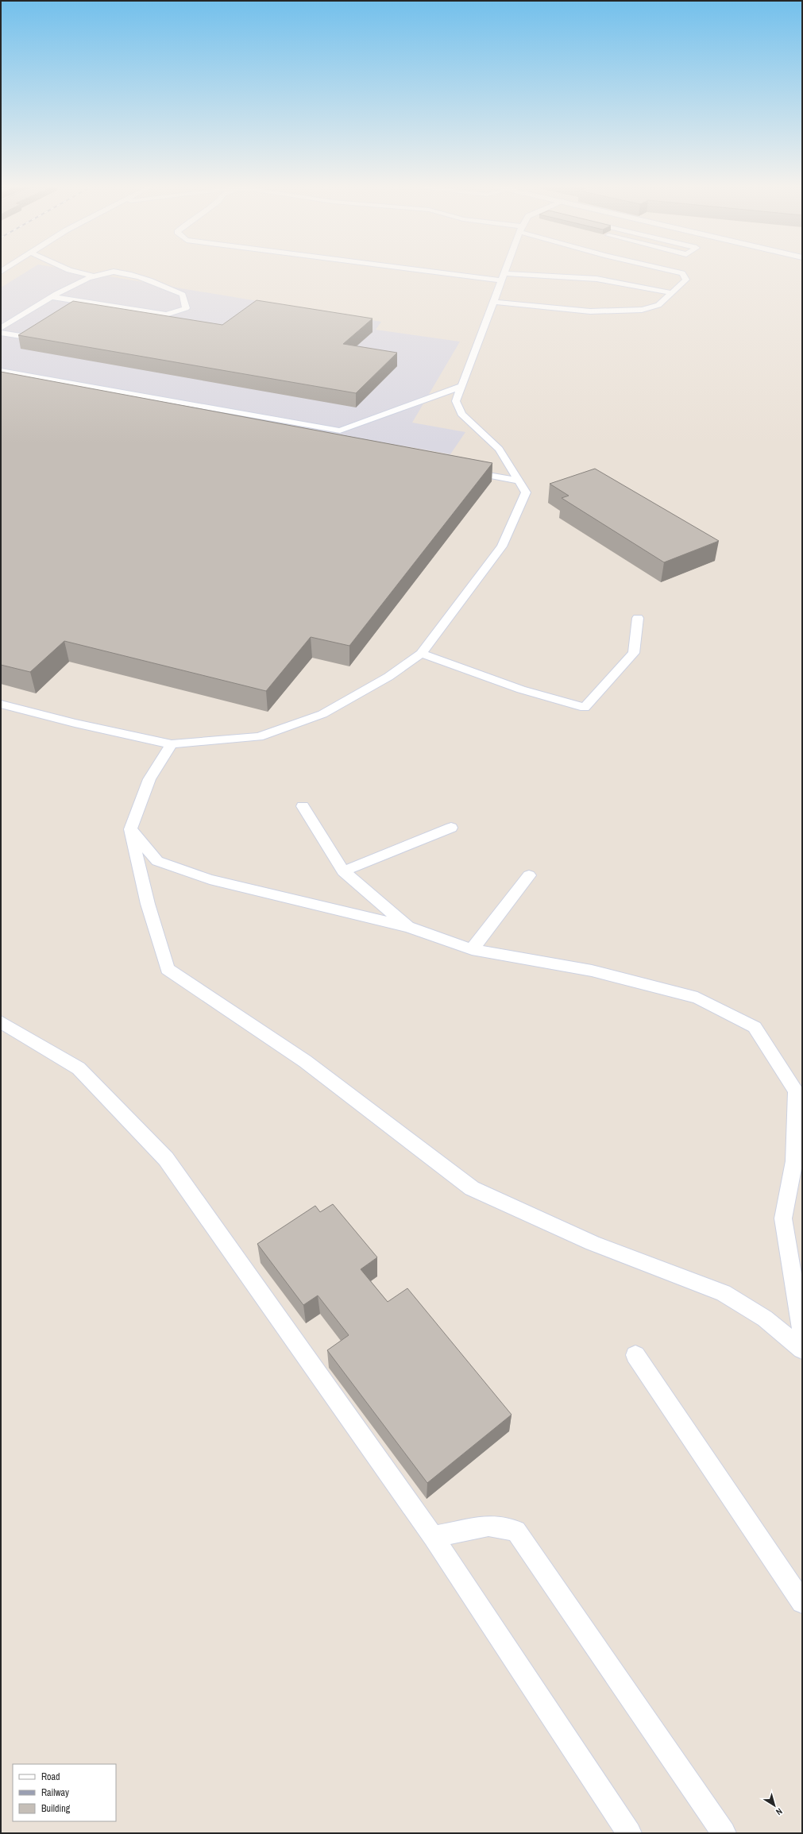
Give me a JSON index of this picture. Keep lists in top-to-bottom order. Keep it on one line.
{"legend":["Road","Railway","Building"],"north":"bottom right"}
